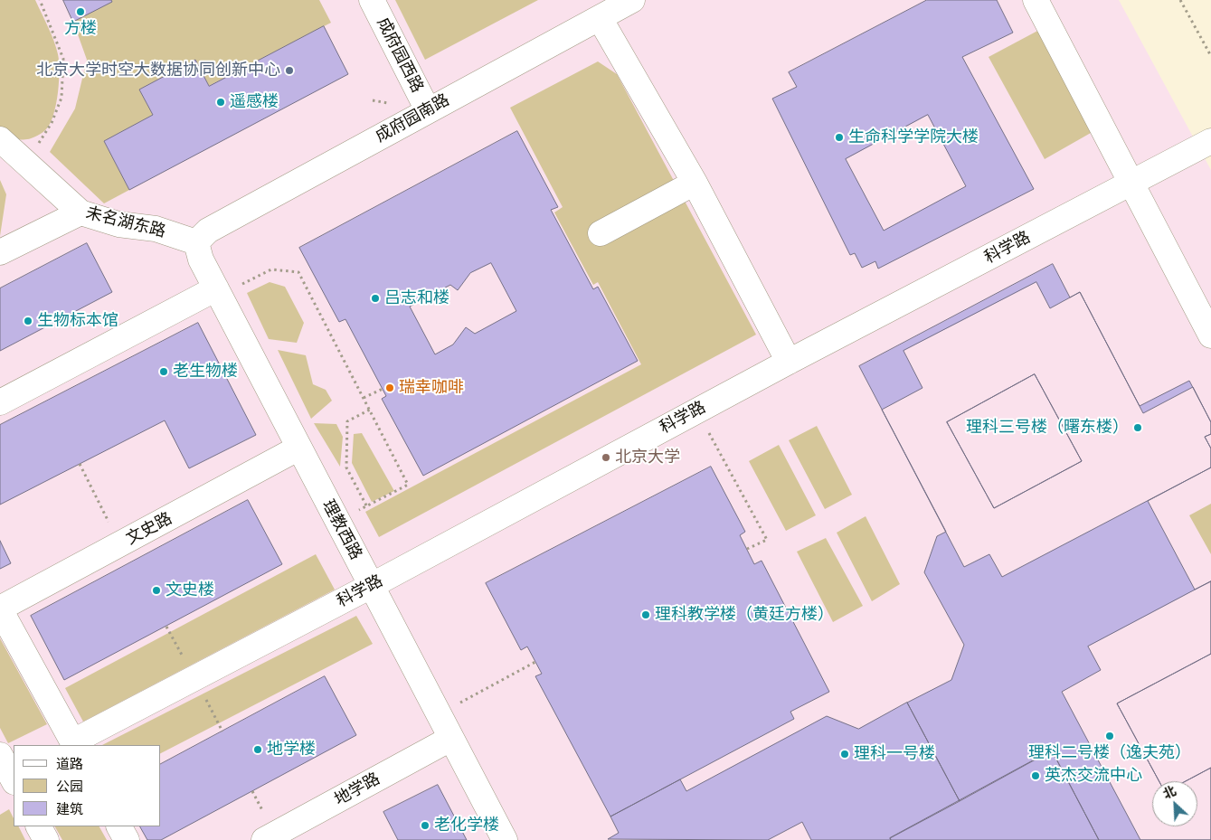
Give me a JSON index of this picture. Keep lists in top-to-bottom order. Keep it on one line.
{"streets":{"street":["成府园西路","成府园南路","未名湖东路","科学路","文史路","理教西路","地学路"]},"crossings":[["成府园西路","成府园南路"],["成府园南路","未名湖东路"],["成府园南路","理教西路"],["未名湖东路","理教西路"],["科学路","理教西路"],["文史路","理教西路"],["理教西路","地学路"]],"places":["方楼","北京大学时空大数据协同创新中心","遥感楼","生命科学学院大楼","吕志和楼","生物标本馆","老生物楼","瑞幸咖啡","理科三号楼（曙东楼）","北京大学","文史楼","理科教学楼（黄廷方楼）","理科二号楼（逸夫苑）","地学楼","理科一号楼","英杰交流中心","老化学楼"],"legend":["道路","公园","建筑"],"north":"top left"}
